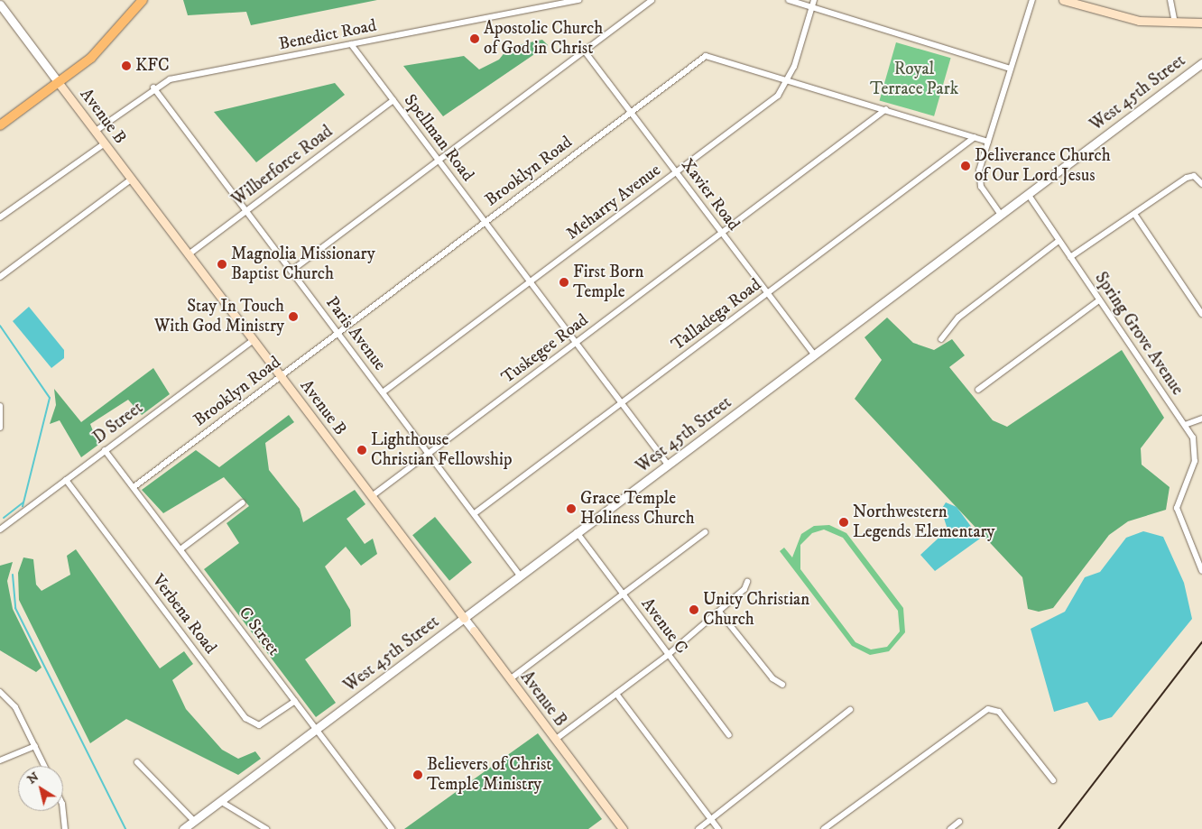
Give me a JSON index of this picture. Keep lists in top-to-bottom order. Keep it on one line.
{"streets":{"main road":["Avenue B"],"street":["Benedict Road","West 45th Street","Spellman Road","Wilberforce Road","Brooklyn Road","Xavier Road","Meharry Avenue","Talladega Road","Paris Avenue","Spring Grove Avenue","Tuskegee Road","D Street","Verbena Road","Avenue C","C Street"]},"crossings":[["Benedict Road","Avenue B"],["Benedict Road","Spellman Road"],["Benedict Road","Paris Avenue"],["West 45th Street","Avenue B"],["West 45th Street","Spellman Road"],["West 45th Street","Xavier Road"],["West 45th Street","Paris Avenue"],["West 45th Street","Spring Grove Avenue"],["West 45th Street","Avenue C"],["West 45th Street","C Street"],["Avenue B","Wilberforce Road"],["Avenue B","Brooklyn Road"],["Avenue B","Tuskegee Road"],["Avenue B","D Street"],["Spellman Road","Wilberforce Road"],["Spellman Road","Brooklyn Road"],["Spellman Road","Meharry Avenue"],["Spellman Road","Talladega Road"],["Spellman Road","Tuskegee Road"],["Wilberforce Road","Paris Avenue"],["Brooklyn Road","Xavier Road"],["Brooklyn Road","Meharry Avenue"],["Brooklyn Road","Talladega Road"],["Brooklyn Road","Paris Avenue"],["Brooklyn Road","Tuskegee Road"],["Brooklyn Road","C Street"],["Xavier Road","Meharry Avenue"],["Xavier Road","Talladega Road"],["Xavier Road","Tuskegee Road"],["Meharry Avenue","Paris Avenue"],["Talladega Road","Paris Avenue"],["Paris Avenue","Tuskegee Road"],["D Street","Verbena Road"],["D Street","C Street"],["Verbena Road","C Street"]],"parks":["Royal Terrace Park"],"places":["Apostolic Church of God in Christ","KFC","Deliverance Church of Our Lord Jesus","Magnolia Missionary Baptist Church","First Born Temple","Stay In Touch With God Ministry","Lighthouse Christian Fellowship","Grace Temple Holiness Church","Northwestern Legends Elementary","Unity Christian Church","Believers of Christ Temple Ministry"],"north":"top left"}
